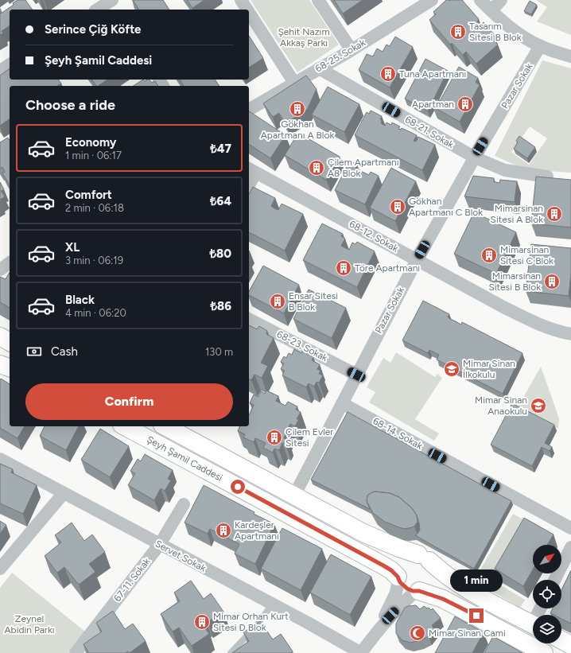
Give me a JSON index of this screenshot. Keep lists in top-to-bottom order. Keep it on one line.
{"streets":{"main road":["Şeyh Şamil Caddesi"],"street":["68-25. Sokak","Pazar Sokak","68-21. Sokak","68-12. Sokak","68-23. Sokak","68-14. Sokak","Servet Sokak","67-11. Sokak"]},"crossings":[["68-25. Sokak","68-21. Sokak"],["Pazar Sokak","68-21. Sokak"],["Pazar Sokak","68-12. Sokak"],["Pazar Sokak","68-23. Sokak"],["Pazar Sokak","68-14. Sokak"],["Pazar Sokak","Şeyh Şamil Caddesi"],["Servet Sokak","67-11. Sokak"]],"parks":["Şehit Nazım Akkaş Parkı","Zeynel Abidin Parkı"],"places":{"building":["Tasarım Sitesi B Blok","Tuna Apartmanı","Apartman","Gökhan Apartmanı A Blok","Çilem Apartmanı A8 Blok","Gökhan Apartmanı C Blok","Mimarsinan Sitesi A Blok","Mimarsinan Sitesi C Blok","Töre Apartmanı","Mimarsinan Sitesi B Blok","Ensar Sitesi B Blok","Çilem Evler Sitesi","Kardeşler Apartmanı","Mimar Orhan Kurt Sitesi D Blok"],"school or university":["Mimar Sinan İlkokulu","Mimar Sinan Anaokulu"],"mosque":["Mimar Sinan Cami"]},"north":"top right","page":{"banner":["Serince Çiğ Köfte","Şeyh Şamil Caddesi"],"heading":"Choose a ride","list":[{"name":"Economy","note":"1 min · 06:17","value":"₺47"},{"name":"Comfort","note":"2 min · 06:18","value":"₺64"},{"name":"XL","note":"3 min · 06:19","value":"₺80"},{"name":"Black","note":"4 min · 06:20","value":"₺86"}],"pay":["Cash","130 m"],"buttons":"Confirm","bubble":"1 min"}}
